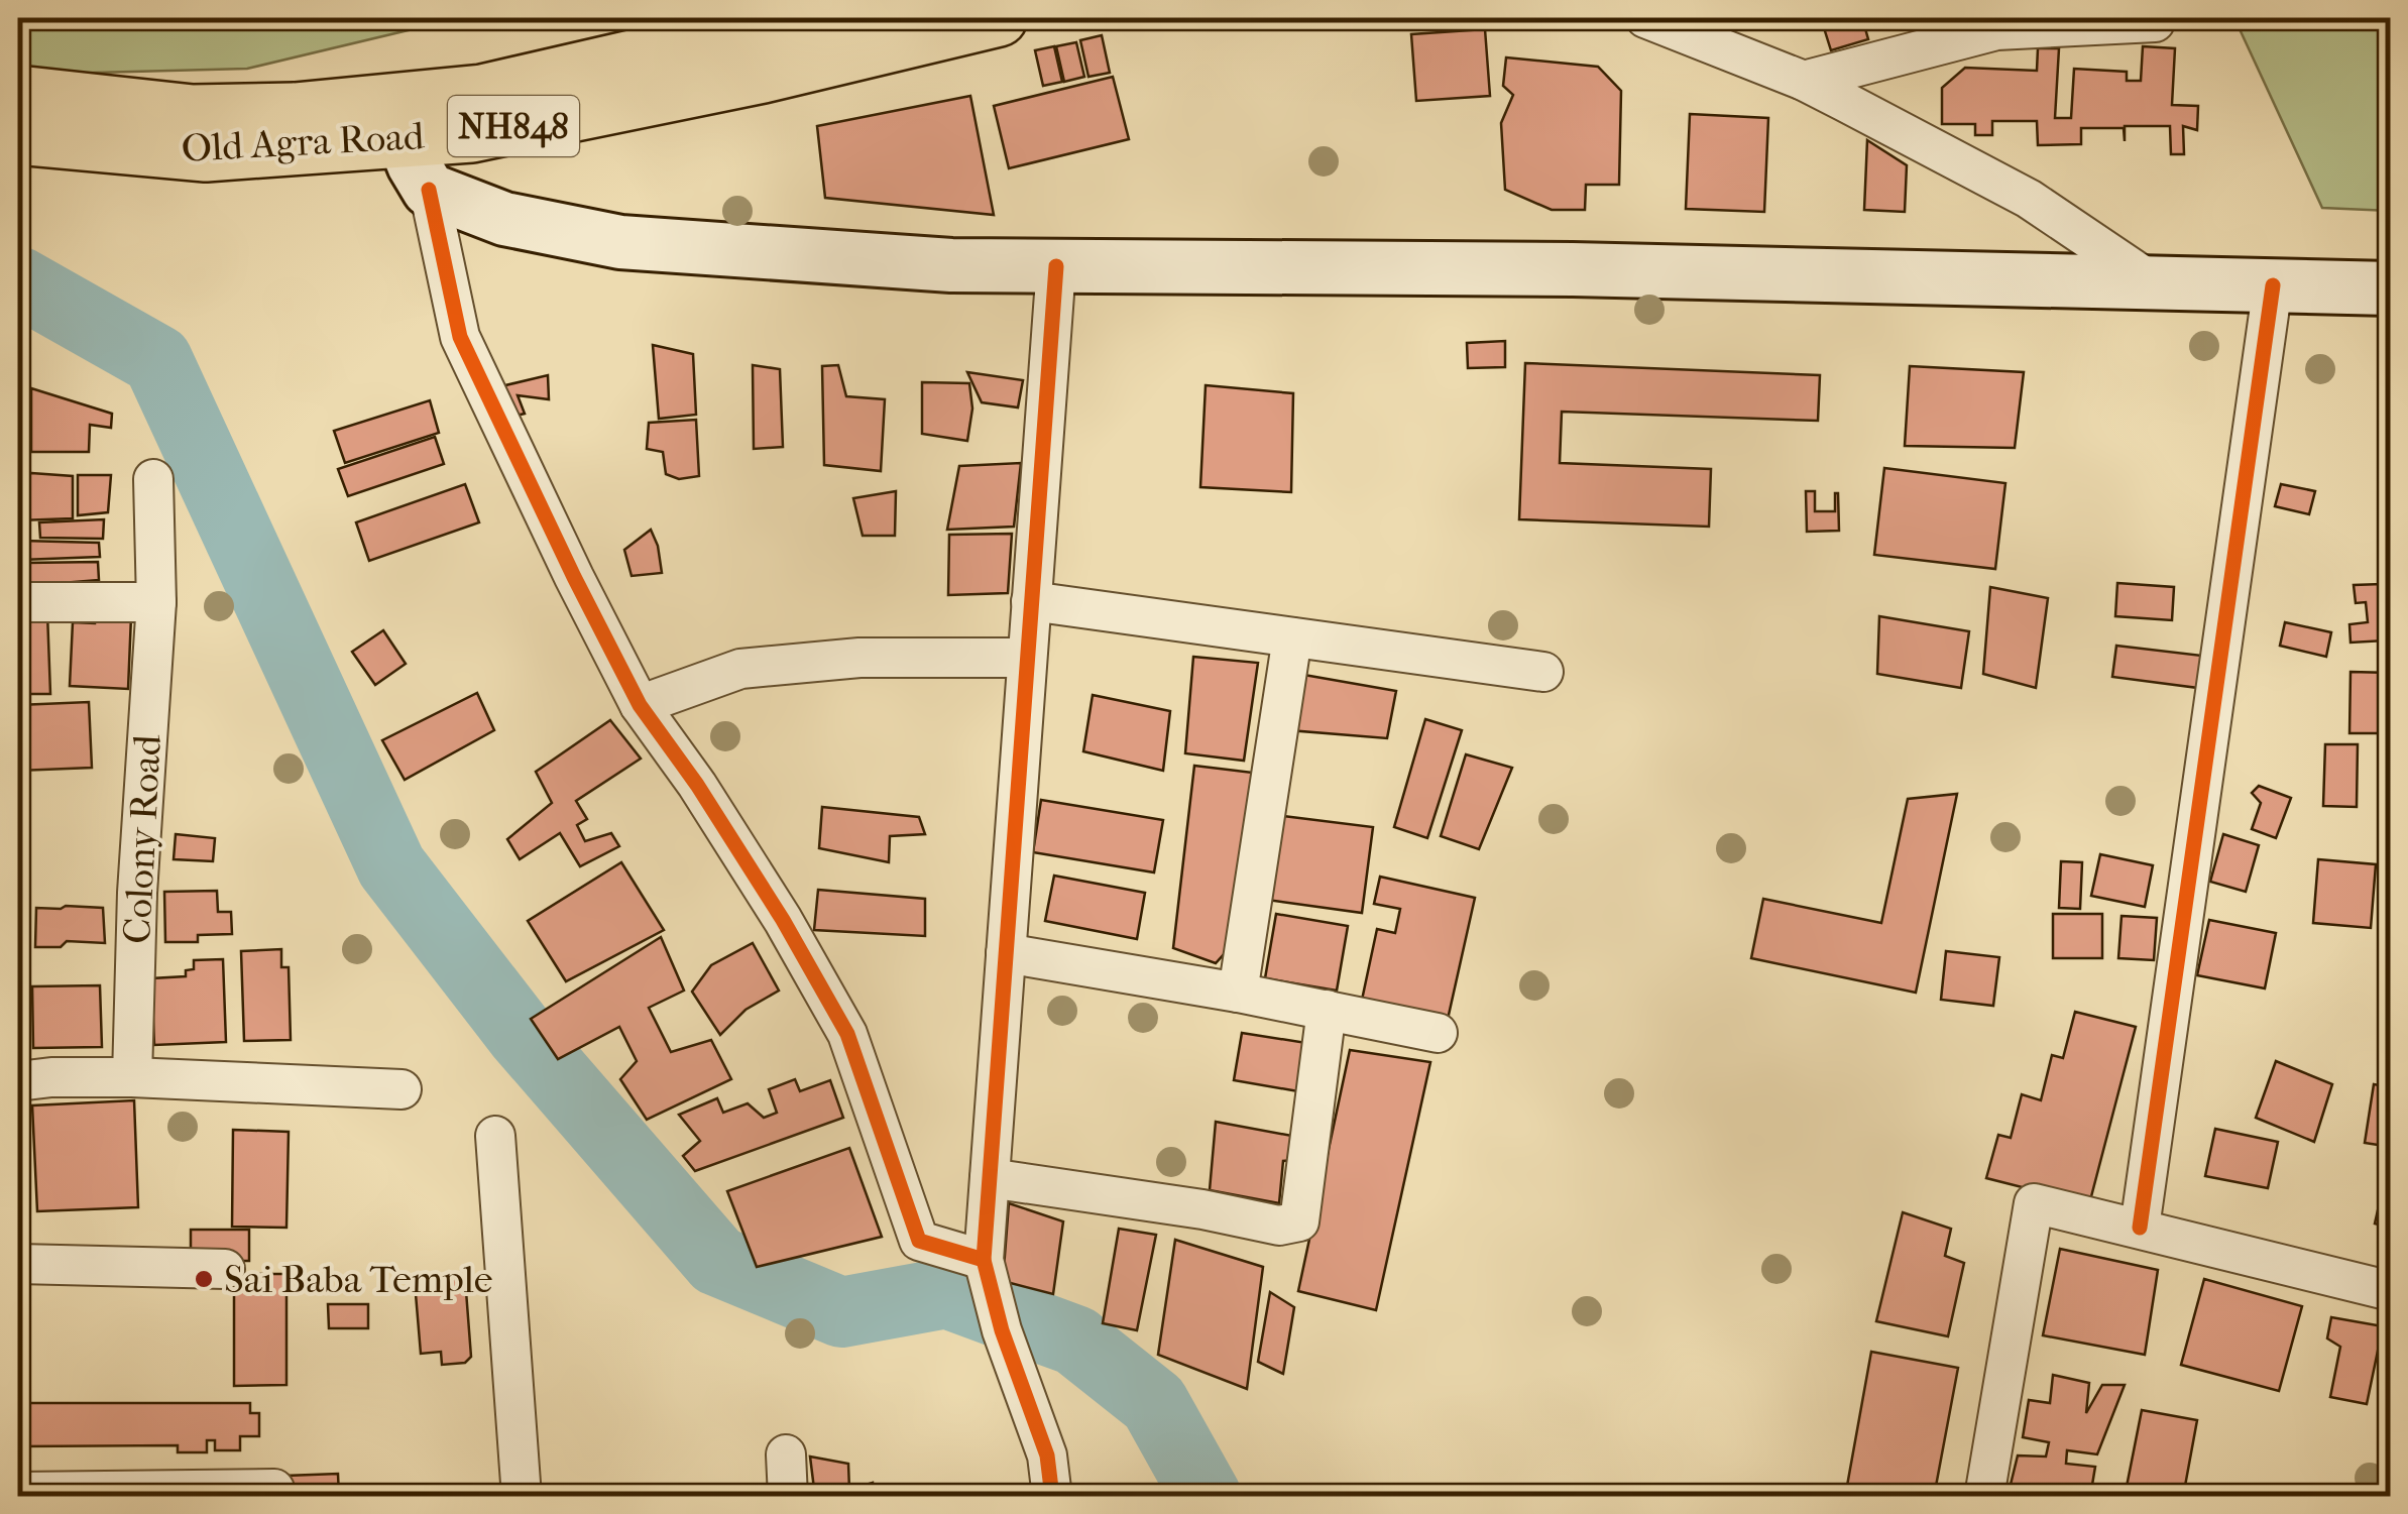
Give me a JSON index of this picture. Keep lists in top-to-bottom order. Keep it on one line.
{"streets":{"highway":["NH848","Old Agra Road"],"street":["Colony Road"]},"places":["Sai Baba Temple"]}
